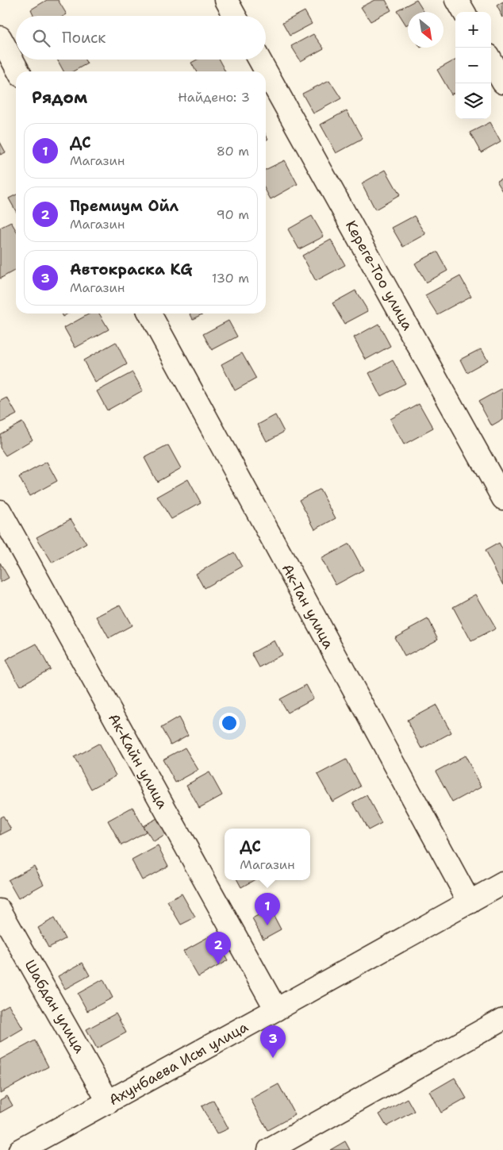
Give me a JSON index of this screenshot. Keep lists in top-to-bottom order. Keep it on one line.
{"streets":{"street":["Кереге-Тоо улица","Ак-Тан улица","Ак-Кайн улица","Шабдан улица","Ахунбаева Исы улица"]},"crossings":[["Ак-Тан улица","Ахунбаева Исы улица"],["Ак-Кайн улица","Ахунбаева Исы улица"],["Шабдан улица","Ахунбаева Исы улица"]],"north":"bottom right","page":{"map_buttons":["+","−"],"search":"Поиск","heading":["Рядом","Найдено: 3"],"list":[{"mark":"1","name":"ДС","note":"Магазин","value":"80 m"},{"mark":"2","name":"Премиум Ойл","note":"Магазин","value":"90 m"},{"mark":"3","name":"Автокраска KG","note":"Магазин","value":"130 m"}],"popup":["ДС","Магазин"],"pins":["1","2","3"]}}
